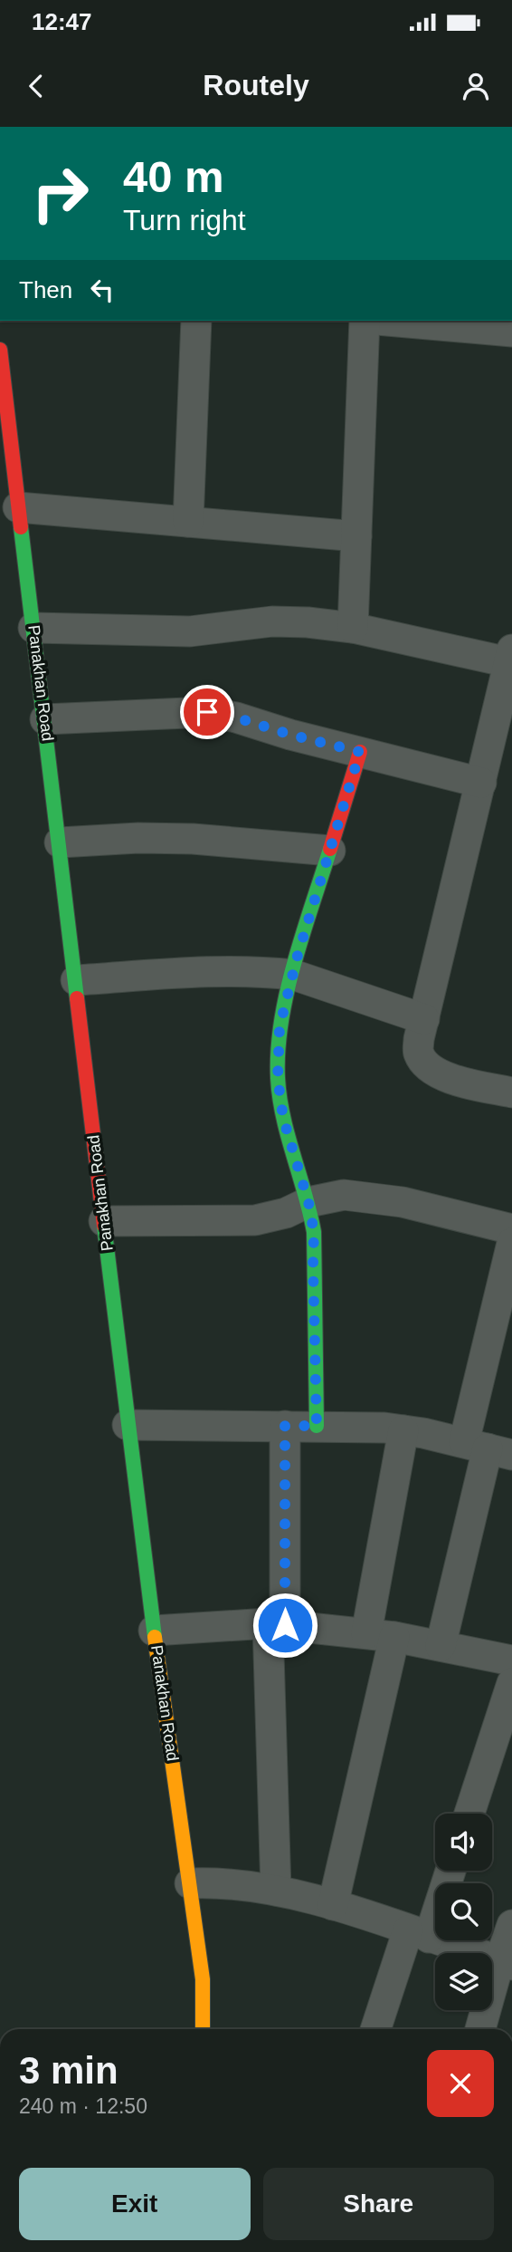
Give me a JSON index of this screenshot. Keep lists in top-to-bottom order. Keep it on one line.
{"streets":{"street":["Panakhan Road"]},"page":{"status":"12:47","header":"Routely","turn":["40 m","Turn right"],"then":"Then","heading":["3 min","240 m · 12:50"],"buttons":["Exit","Share"]}}
